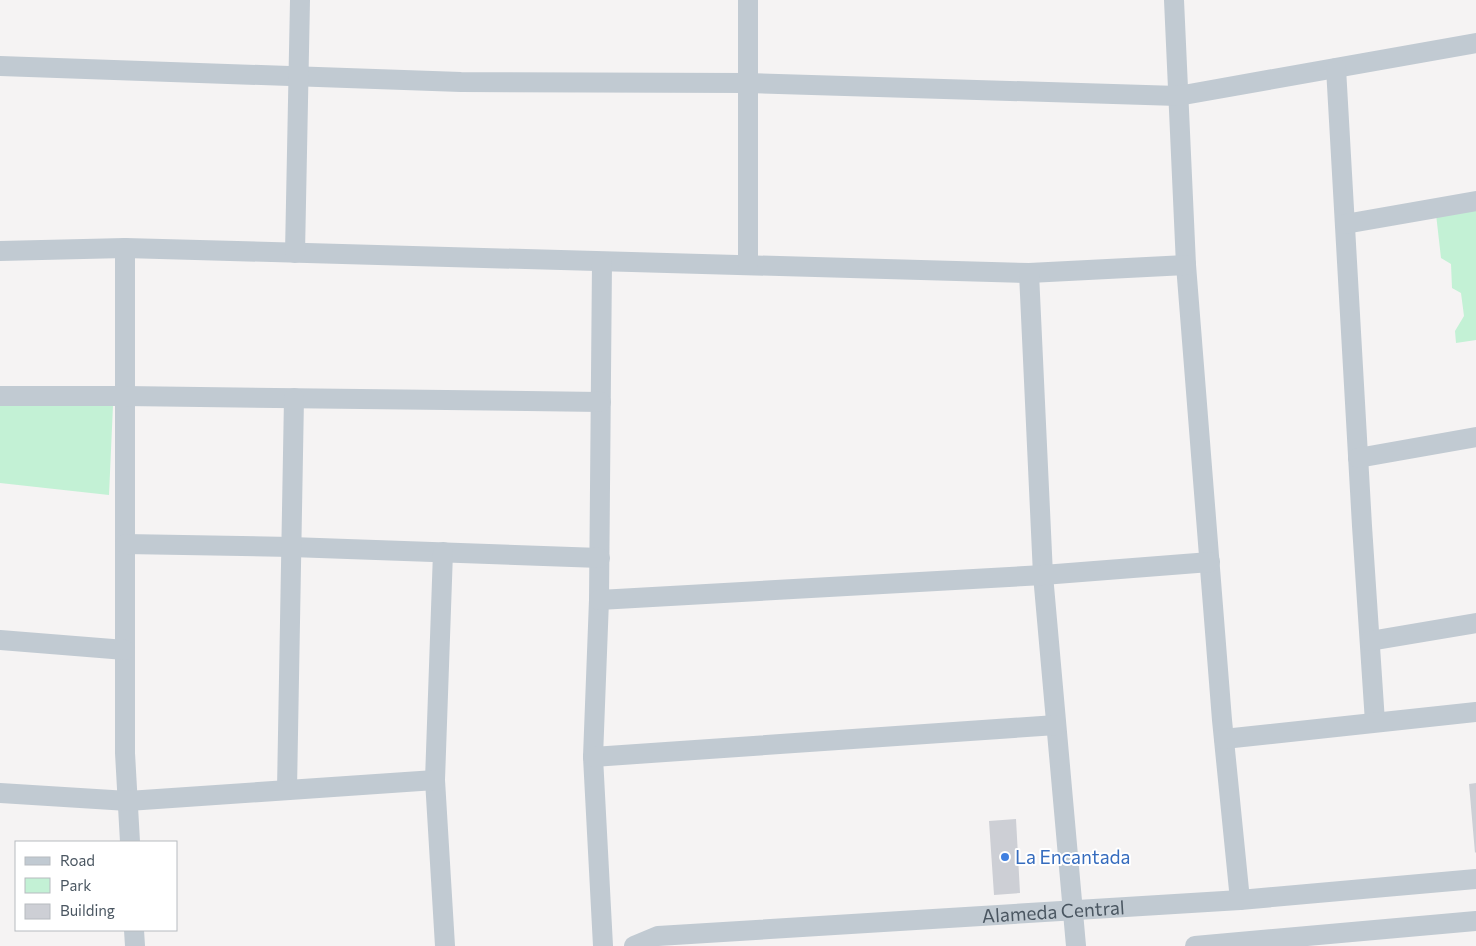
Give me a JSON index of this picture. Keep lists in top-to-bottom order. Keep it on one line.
{"streets":{"street":["Alameda Central"]},"places":["La Encantada"],"legend":["Road","Park","Building"]}
